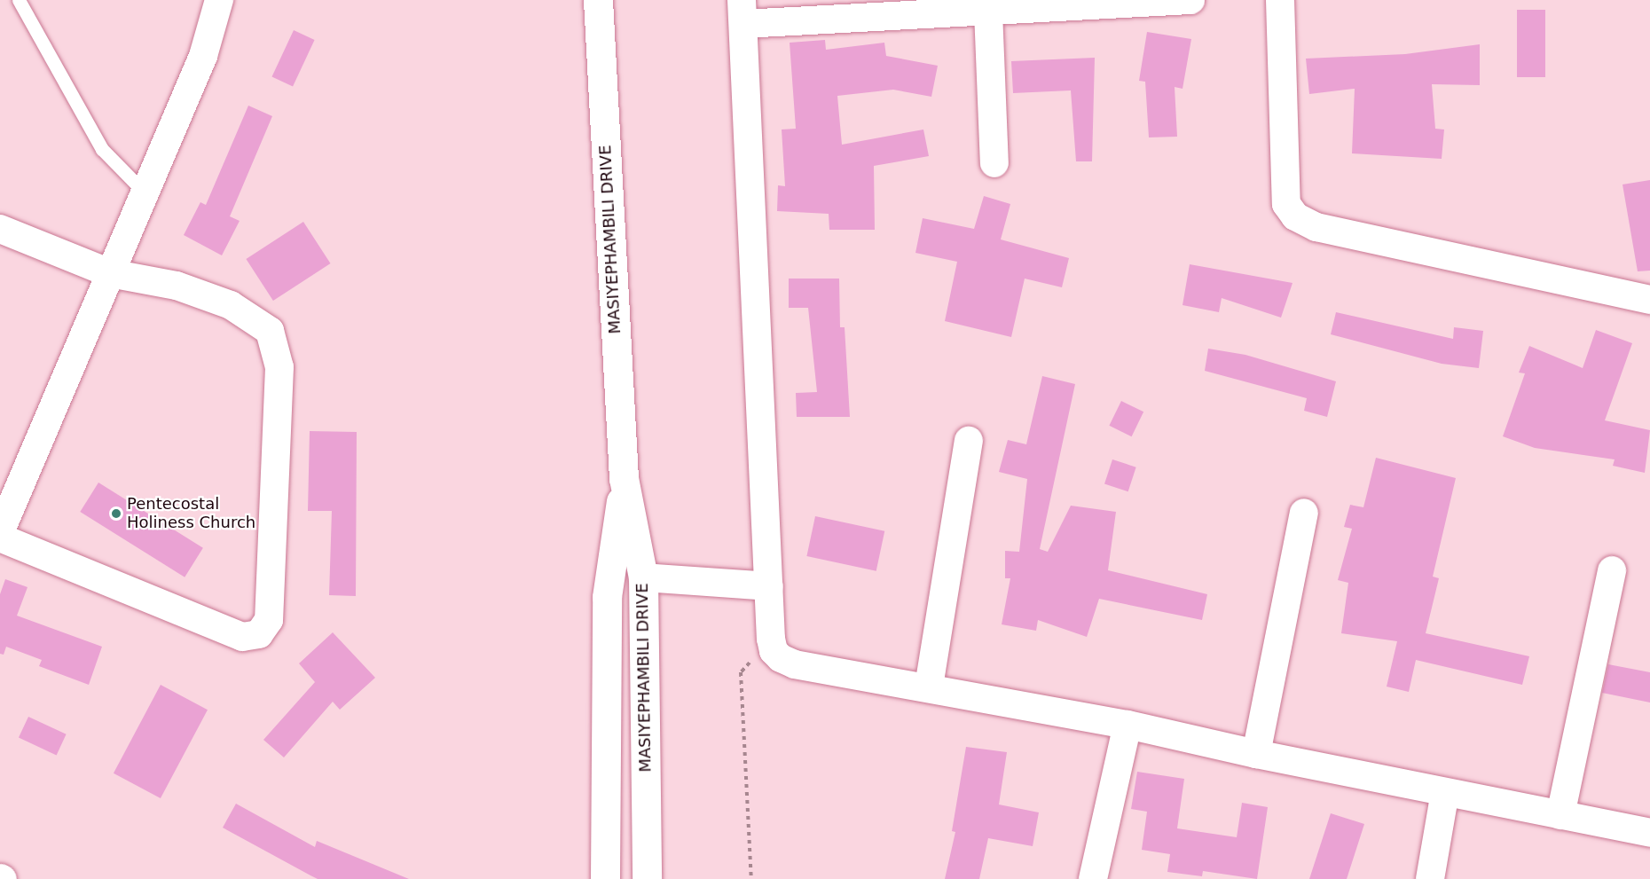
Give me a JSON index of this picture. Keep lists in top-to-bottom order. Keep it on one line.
{"streets":{"main road":["MASIYEPHAMBILI DRIVE"]},"places":["Pentecostal Holiness Church"]}
